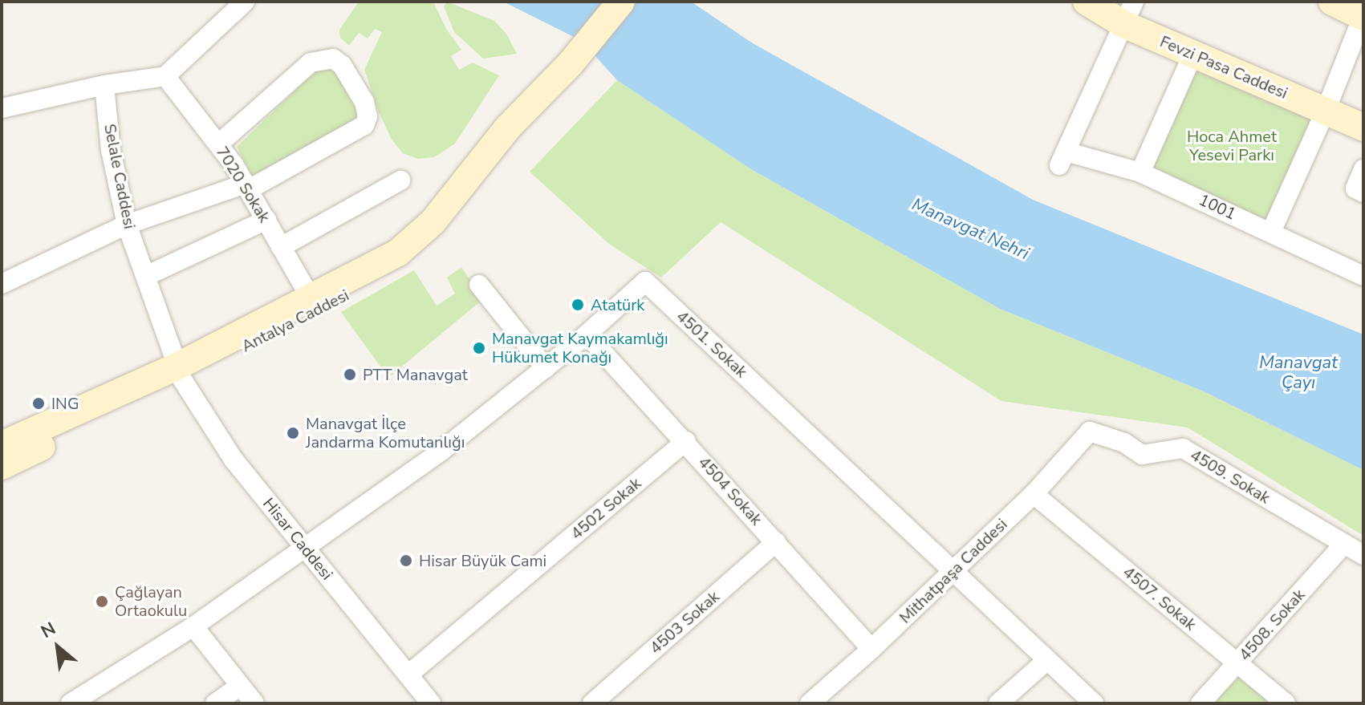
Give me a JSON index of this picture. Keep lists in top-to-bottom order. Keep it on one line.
{"streets":{"main road":["Fevzi Pasa Caddesi","Antalya Caddesi"],"street":["Selale Caddesi","7020 Sokak","1001","4501. Sokak","4509. Sokak","4504 Sokak","4502 Sokak","Hisar Caddesi","Mithatpaşa Caddesi","4507. Sokak","4503 Sokak","4508. Sokak"]},"crossings":[["Fevzi Pasa Caddesi","1001"],["Selale Caddesi","Antalya Caddesi"],["Selale Caddesi","Hisar Caddesi"],["7020 Sokak","Antalya Caddesi"],["Antalya Caddesi","Hisar Caddesi"],["4501. Sokak","4504 Sokak"],["4501. Sokak","Hisar Caddesi"],["4501. Sokak","Mithatpaşa Caddesi"],["4509. Sokak","Mithatpaşa Caddesi"],["4509. Sokak","4508. Sokak"],["4504 Sokak","4502 Sokak"],["4504 Sokak","Mithatpaşa Caddesi"],["4504 Sokak","4503 Sokak"],["4502 Sokak","Hisar Caddesi"],["Mithatpaşa Caddesi","4507. Sokak"],["4507. Sokak","4508. Sokak"]],"water":["Manavgat Nehri","Manavgat Çayı"],"parks":["Hoca Ahmet Yesevi Parkı"],"places":["Atatürk","Manavgat Kaymakamlığı Hükumet Konağı","PTT Manavgat","ING","Manavgat İlçe Jandarma Komutanlığı","Hisar Büyük Cami","Çağlayan Ortaokulu"],"north":"top left"}
